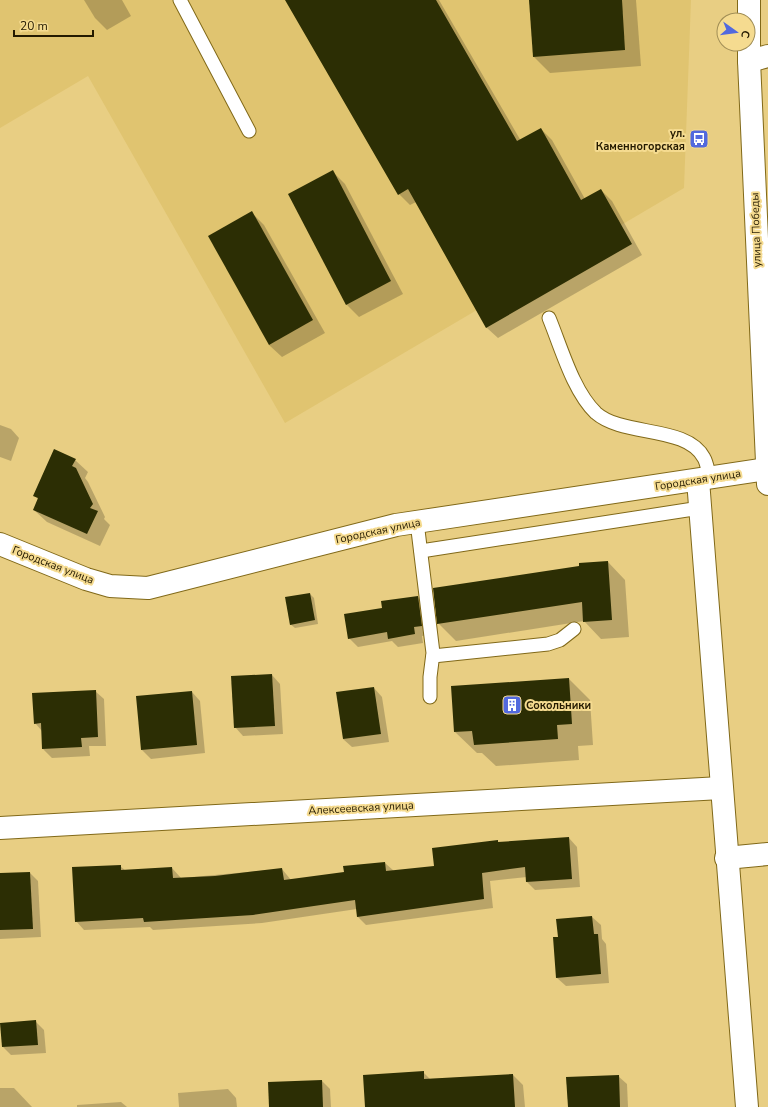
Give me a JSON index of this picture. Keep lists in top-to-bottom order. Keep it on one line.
{"streets":{"street":["улица Победы","Городская улица","Алексеевская улица"]},"crossings":[["улица Победы","Городская улица"]],"places":{"bus stop":["ул. Каменногорская"],"building":["Сокольники"]},"scale_bar":"20 m","north":"right"}
